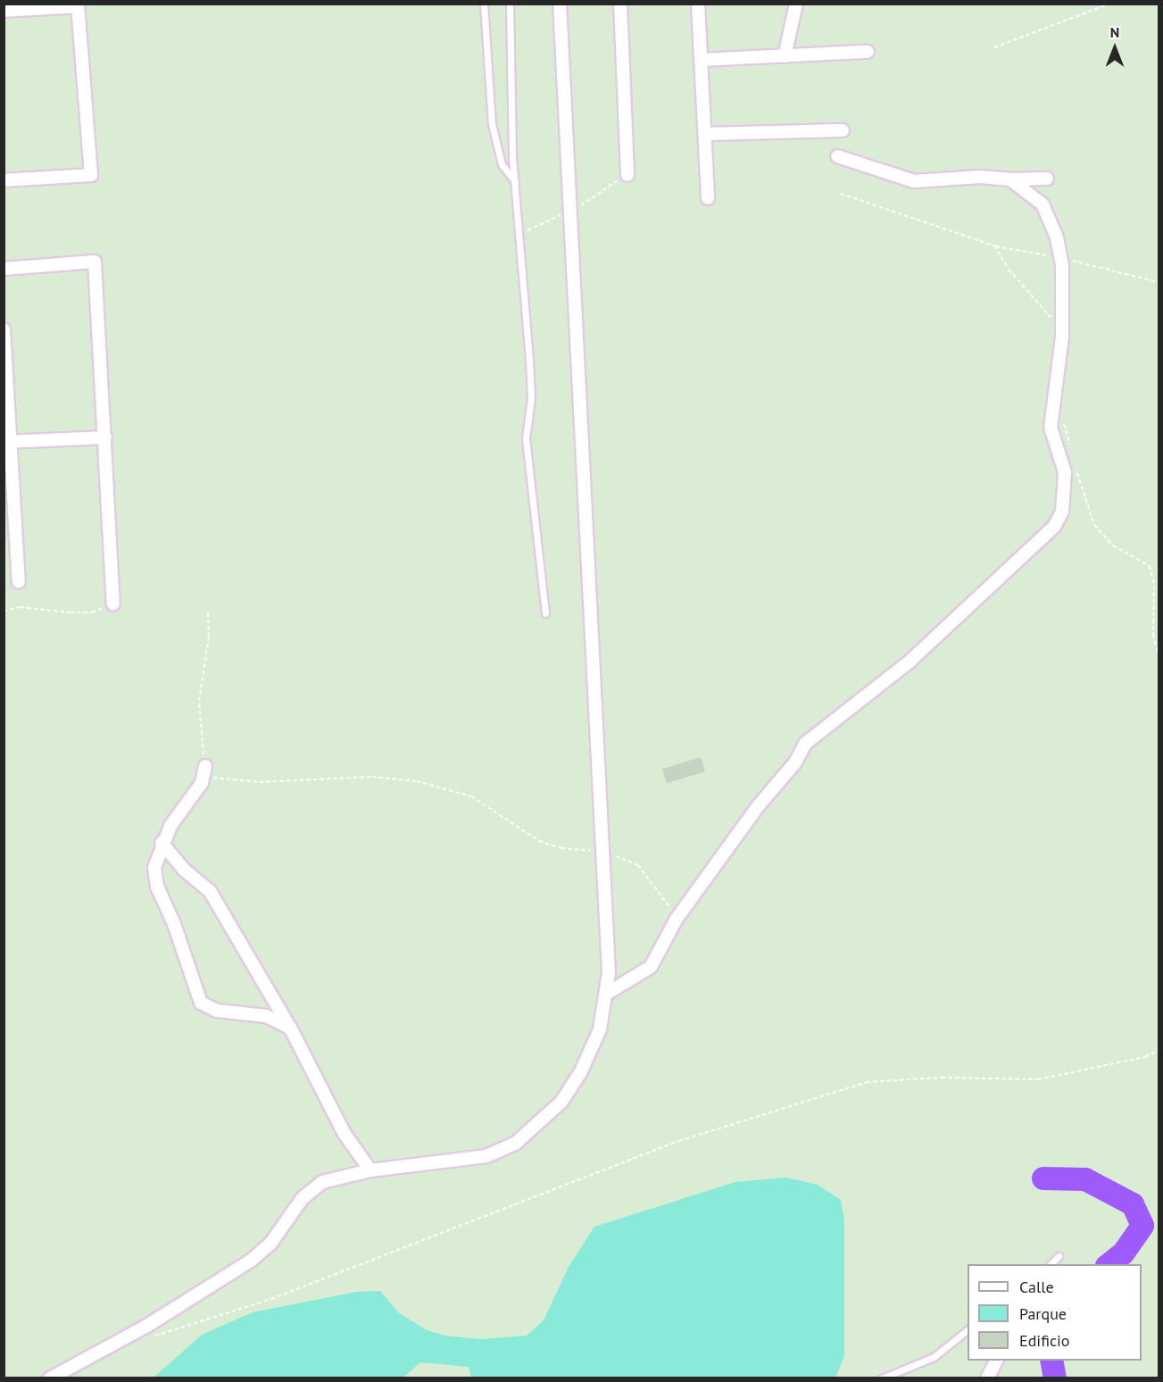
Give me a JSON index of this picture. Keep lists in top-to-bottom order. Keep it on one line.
{"legend":["Calle","Parque","Edificio"],"north":"top"}
